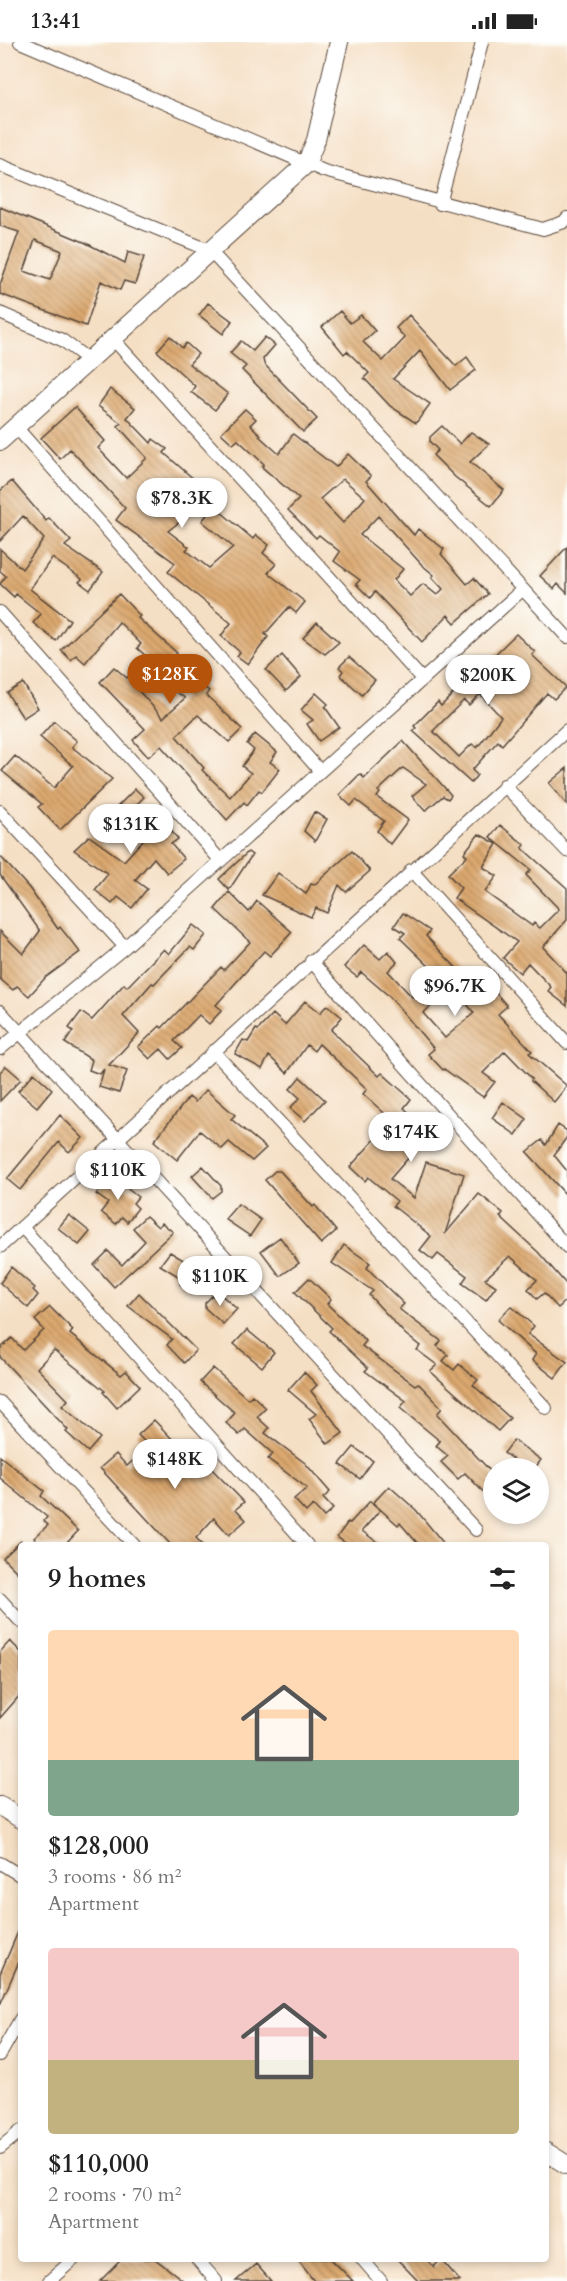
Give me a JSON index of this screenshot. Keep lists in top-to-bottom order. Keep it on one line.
{"page":{"status":"13:41","price":["$78.3K","$128K","$200K","$131K","$96.7K","$174K","$110K","$110K","$148K"],"heading":"9 homes","list":[{"name":"$128,000","note":"3 rooms · 86 m² · Apartment"},{"name":"$110,000","note":"2 rooms · 70 m² · Apartment"}]}}
